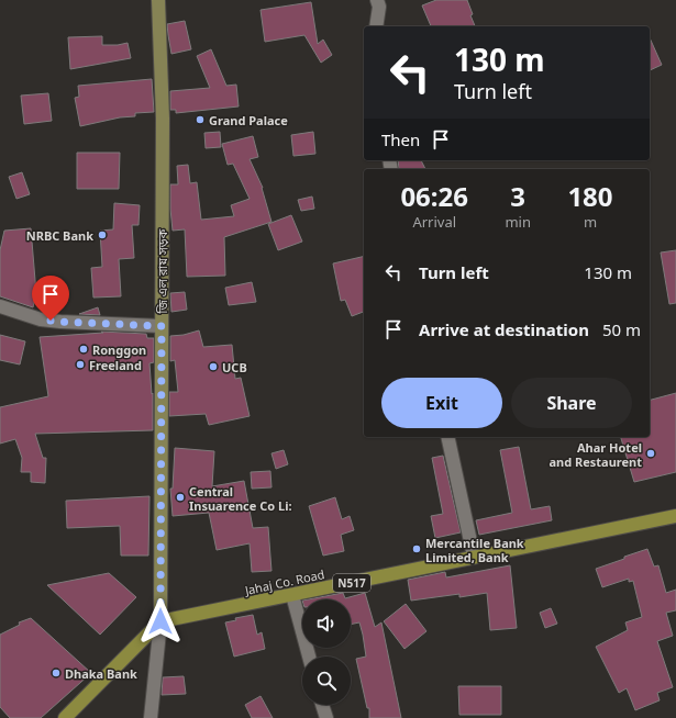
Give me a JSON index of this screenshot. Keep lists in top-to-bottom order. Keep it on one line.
{"streets":{"highway":["Jahaj Co. Road","N517"],"main road":["জি এল রায় সড়ক"]},"crossings":[["জি এল রায় সড়ক","Jahaj Co. Road"]],"places":["Grand Palace","NRBC Bank","Ronggon","Freeland","UCB","Ahar Hotel and Restaurent","Central Insuarence Co Li:","Mercantile Bank Limited, Bank","Dhaka Bank"],"page":{"turn":["130 m","Turn left"],"then":"Then","eta":["06:26","Arrival","3","min","180","m"],"list":[{"name":"Turn left","value":"130 m"},{"name":"Arrive at destination","value":"50 m"}],"buttons":["Exit","Share"]}}
